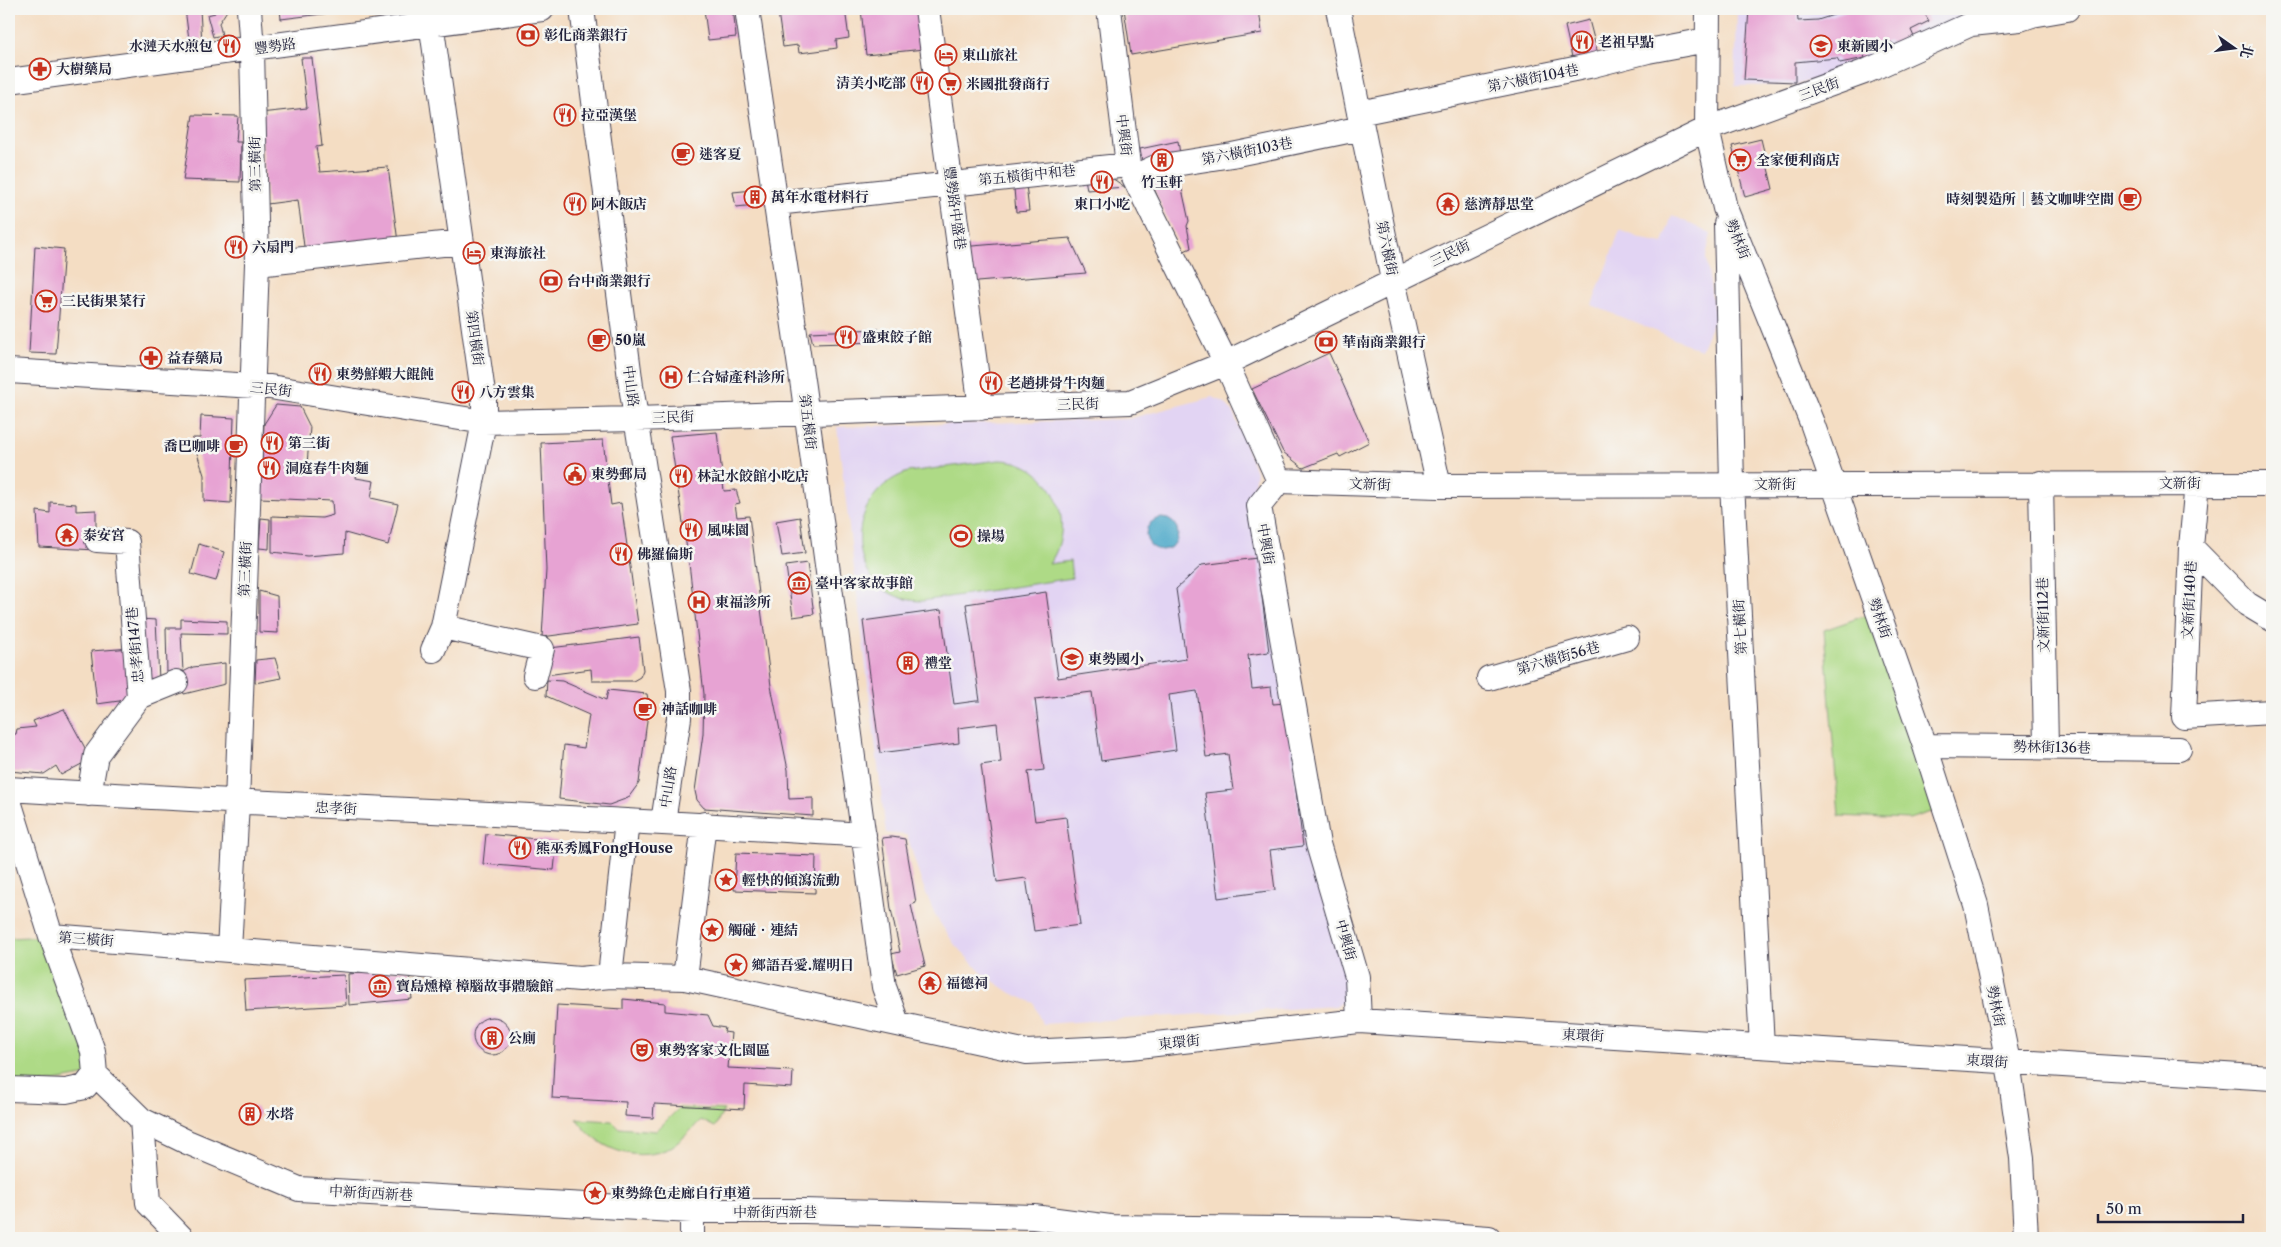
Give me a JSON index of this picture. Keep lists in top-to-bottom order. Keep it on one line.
{"streets":{"street":["豐勢路","第六橫街104巷","三民街","中興街","第六橫街103巷","第三橫街","第五橫街中和巷","豐勢路中盛巷","勢林街","第六橫街","第四橫街","中山路","第五橫街","文新街","文新街140巷","文新街112巷","第七橫街","忠孝街147巷","第六橫街56巷","勢林街136巷","忠孝街","東環街","中新街西新巷"]},"crossings":[["豐勢路","第三橫街"],["豐勢路","第四橫街"],["第六橫街104巷","第六橫街103巷"],["第六橫街104巷","勢林街"],["第六橫街104巷","第六橫街"],["三民街","中興街"],["三民街","第三橫街"],["三民街","豐勢路中盛巷"],["三民街","勢林街"],["三民街","第六橫街"],["三民街","第四橫街"],["三民街","中山路"],["三民街","第五橫街"],["中興街","第六橫街103巷"],["中興街","第五橫街中和巷"],["中興街","文新街"],["中興街","東環街"],["第六橫街103巷","第五橫街中和巷"],["第六橫街103巷","第六橫街"],["第三橫街","忠孝街"],["第三橫街","東環街"],["第五橫街中和巷","豐勢路中盛巷"],["第五橫街中和巷","第五橫街"],["勢林街","文新街"],["勢林街","第七橫街"],["勢林街","勢林街136巷"],["勢林街","東環街"],["第六橫街","文新街"],["中山路","忠孝街"],["文新街","文新街140巷"],["文新街","文新街112巷"],["文新街","第七橫街"],["文新街112巷","勢林街136巷"],["第七橫街","東環街"],["忠孝街147巷","忠孝街"]],"places":{"bank":["彰化商業銀行","台中商業銀行","華南商業銀行"],"restaurant":["老祖早點","水漣天水煎包","清美小吃部","拉亞漢堡","東口小吃","阿木飯店","六扇門","盛東餃子館","東勢鮮蝦大餛飩","老趙排骨牛肉麵","八方雲集","第三街","洞庭春牛肉麵","林記水餃館小吃店","風味園","佛羅倫斯","熊巫秀鳳FongHouse"],"school or university":["東新國小","東勢國小"],"hotel":["東山旅社","東海旅社"],"pharmacy":["大樹藥局","益春藥局"],"supermarket":["米國批發商行","全家便利商店","三民街果菜行"],"cafe":["迷客夏","時刻製造所｜藝文咖啡空間","50嵐","喬巴咖啡","神話咖啡"],"building":["竹玉軒","萬年水電材料行","禮堂","公廁","水塔"],"temple":["慈濟靜思堂","泰安宮","福德祠"],"hospital":["仁合婦產科診所","東福診所"],"public building":["東勢郵局"],"sports":["操場"],"museum":["臺中客家故事館","寶島燻樟 樟腦故事體驗館"],"place":["輕快的傾瀉流動","觸碰‧連結","鄉語吾愛.耀明日","東勢綠色走廊自行車道"],"theatre":["東勢客家文化園區"]},"scale_bar":"50 m","north":"right"}
